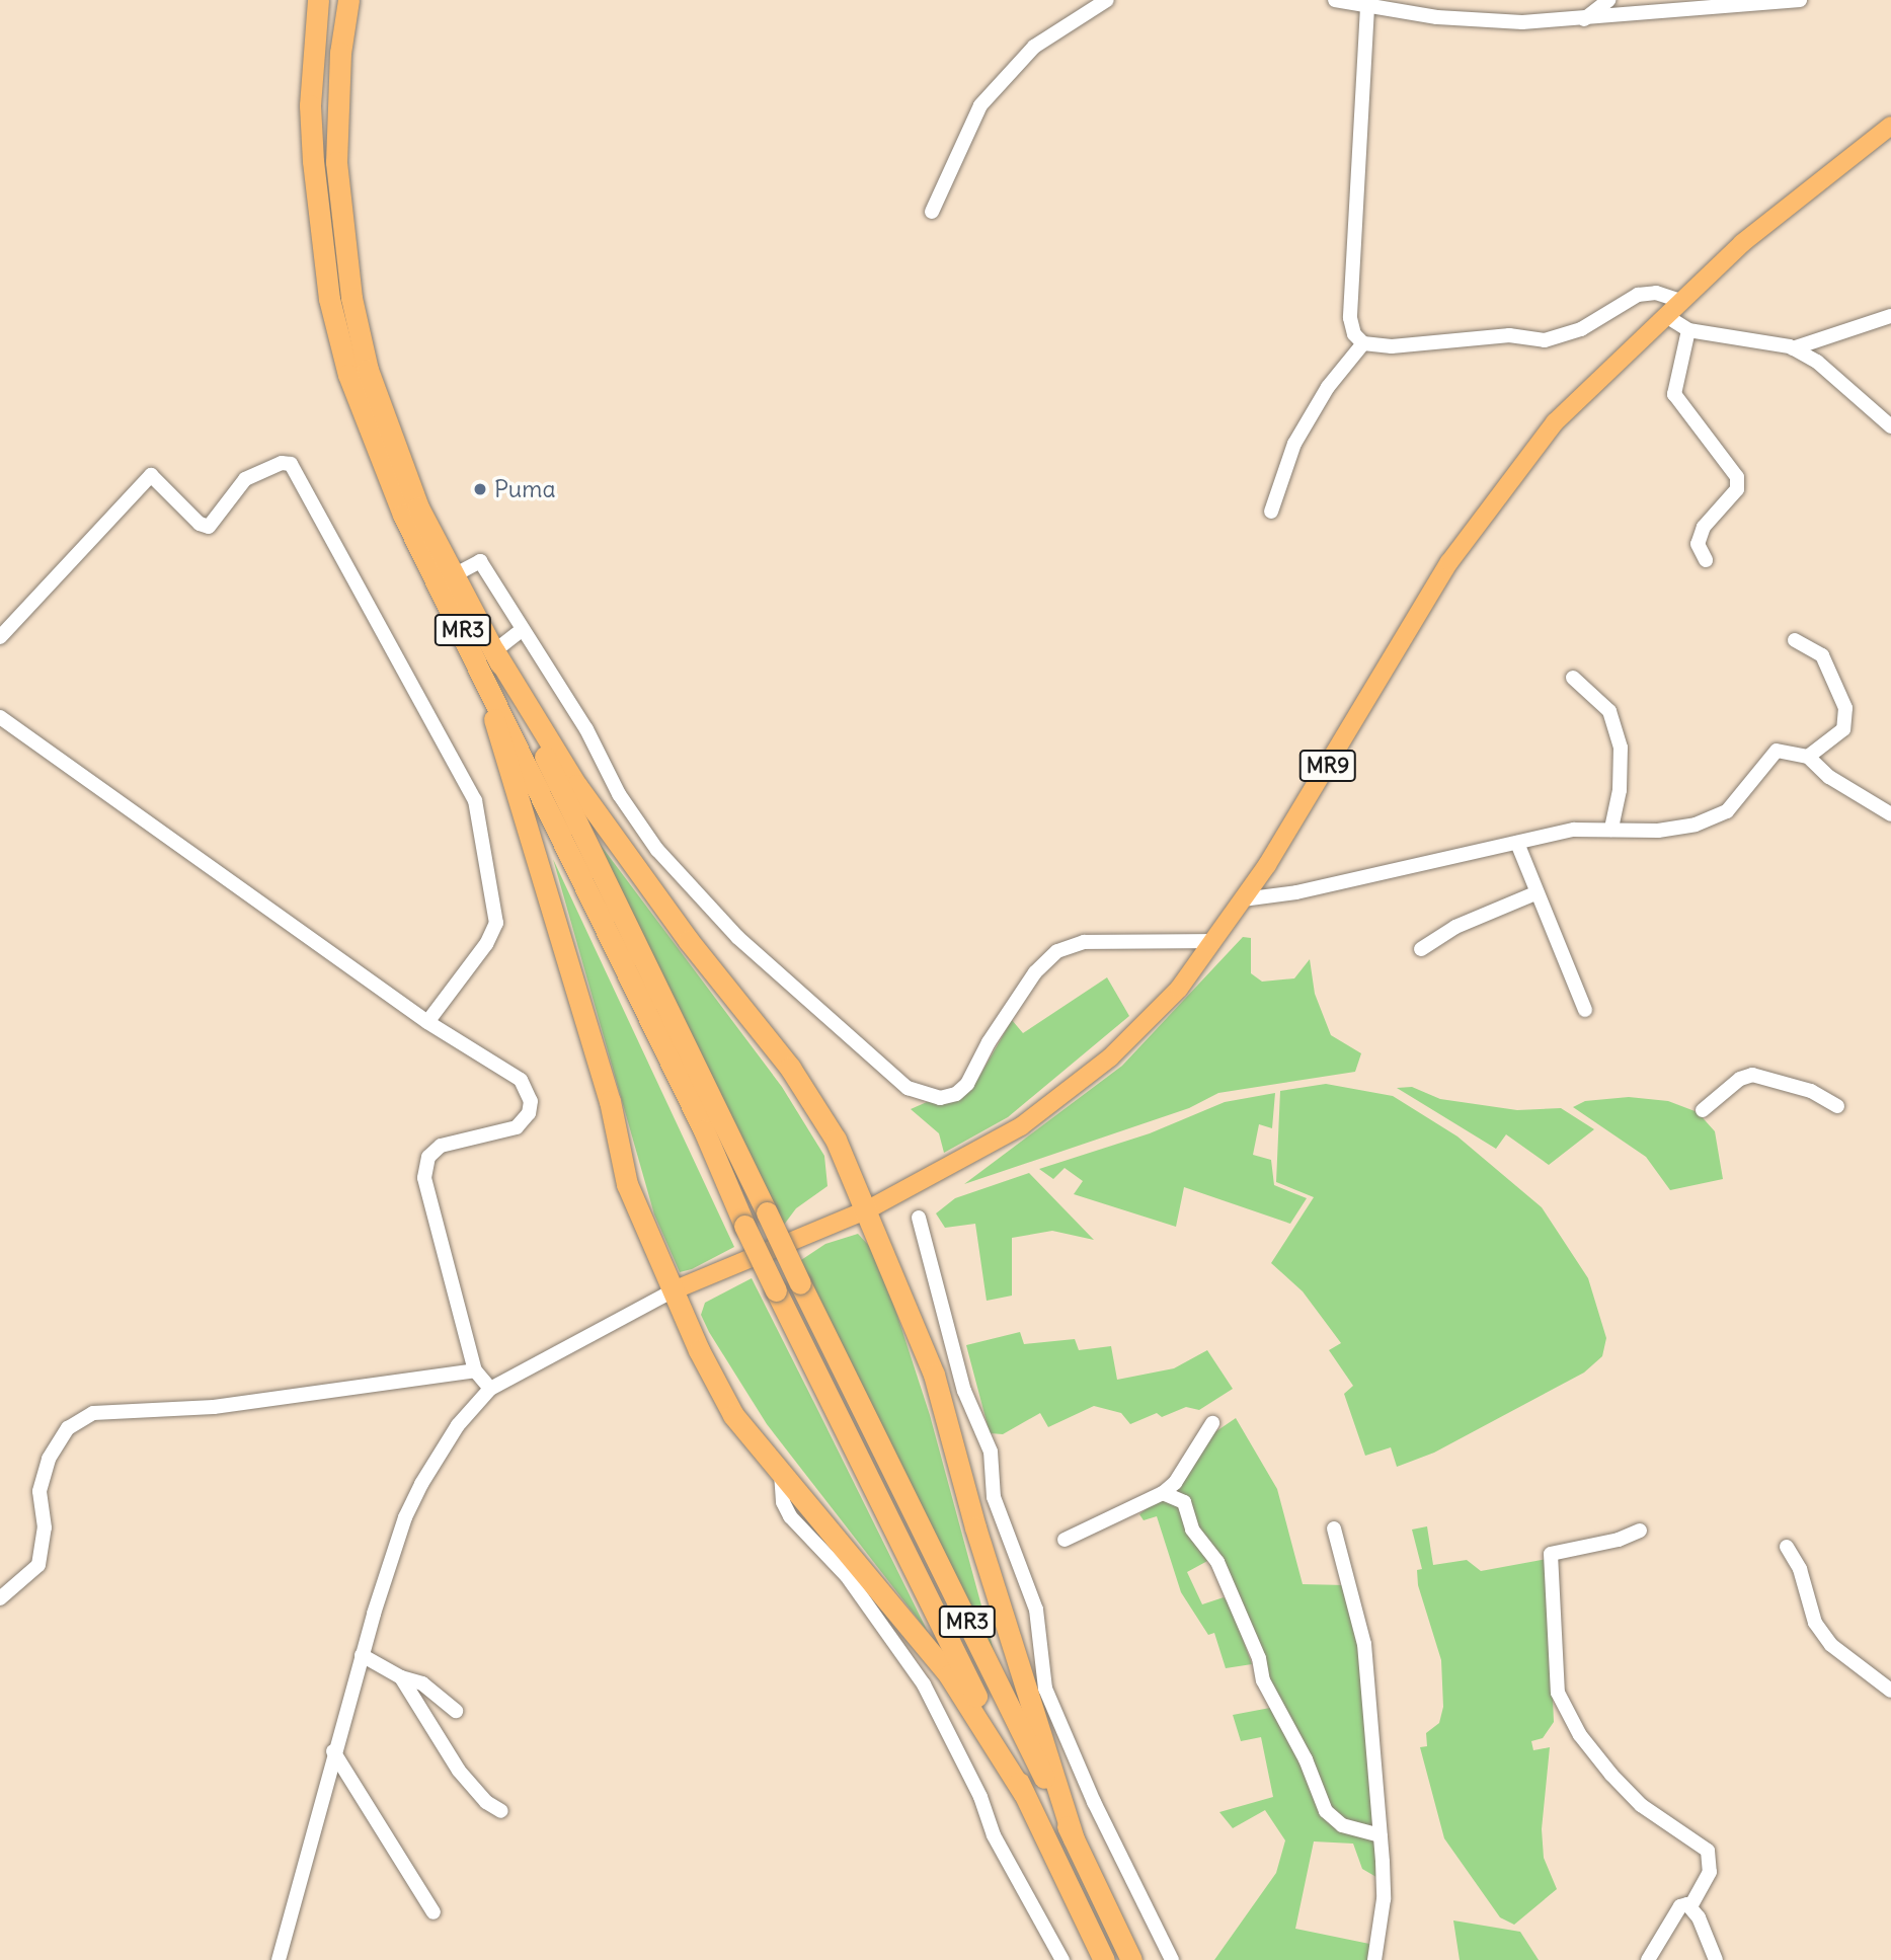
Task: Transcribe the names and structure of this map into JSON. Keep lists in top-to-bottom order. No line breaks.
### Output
{"streets":{"highway":["MR3"],"main road":["MR9"]},"places":["Puma"]}
